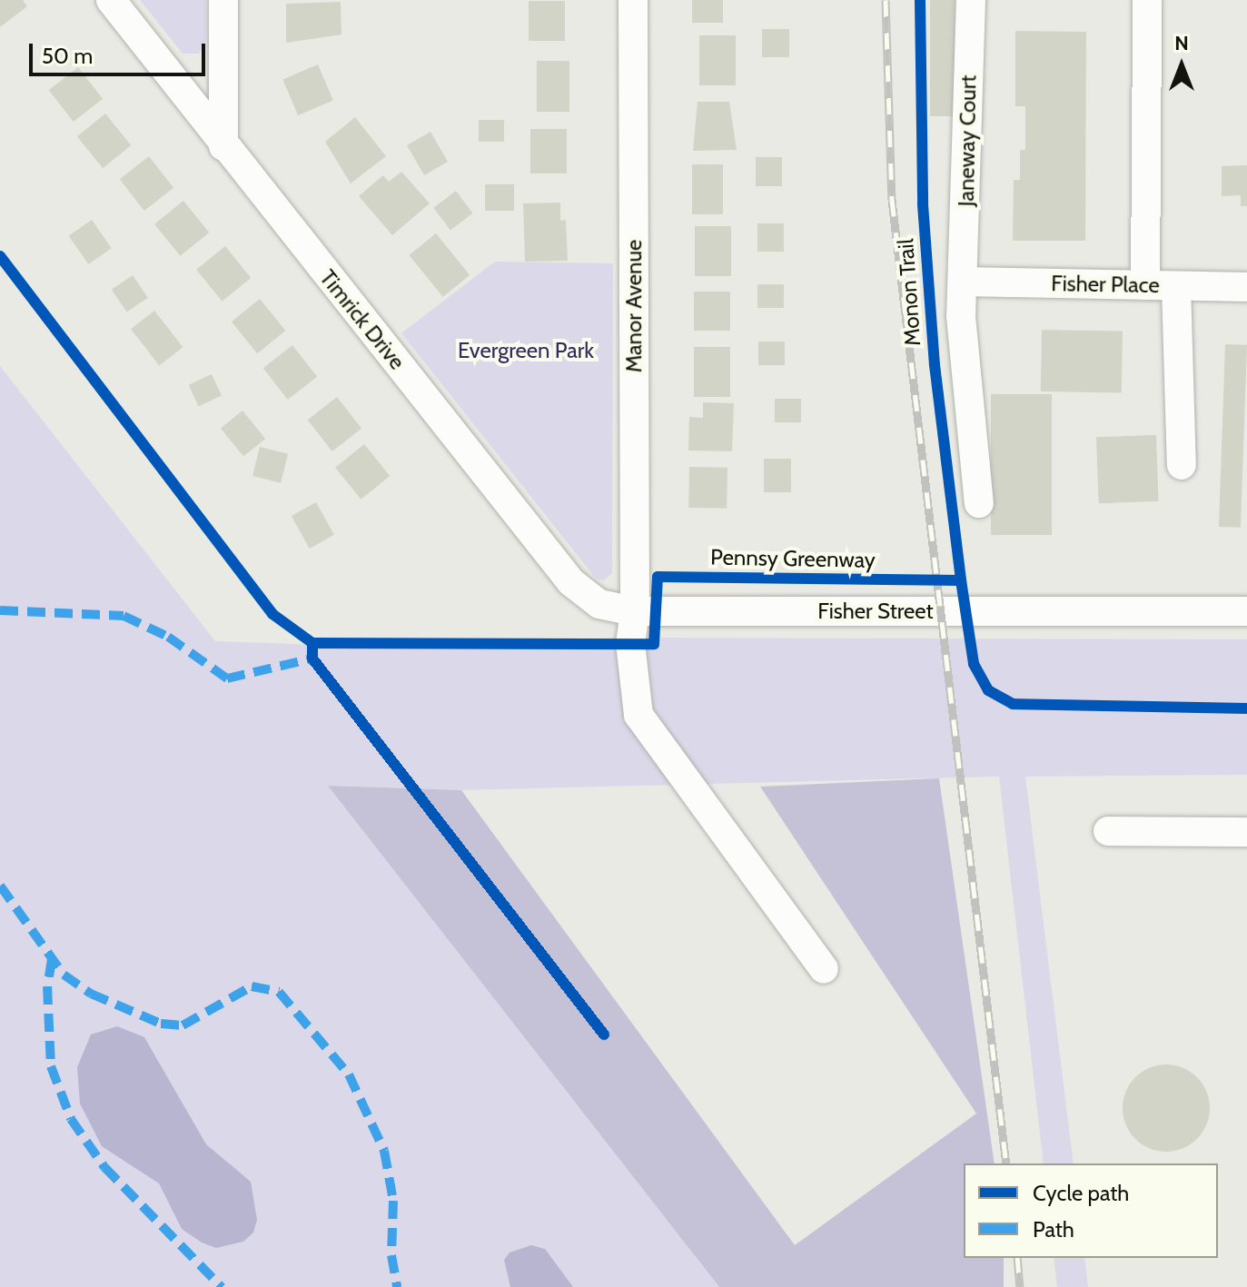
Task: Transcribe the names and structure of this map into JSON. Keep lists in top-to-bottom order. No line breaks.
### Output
{"streets":{"street":["Janeway Court","Fisher Place","Manor Avenue","Timrick Drive","Fisher Street"],"cycle path":["Monon Trail","Pennsy Greenway"]},"crossings":[["Janeway Court","Fisher Place"],["Manor Avenue","Timrick Drive"],["Manor Avenue","Fisher Street"],["Timrick Drive","Fisher Street"]],"parks":["Evergreen Park"],"legend":["Cycle path","Path"],"scale_bar":"50 m","north":"top"}
